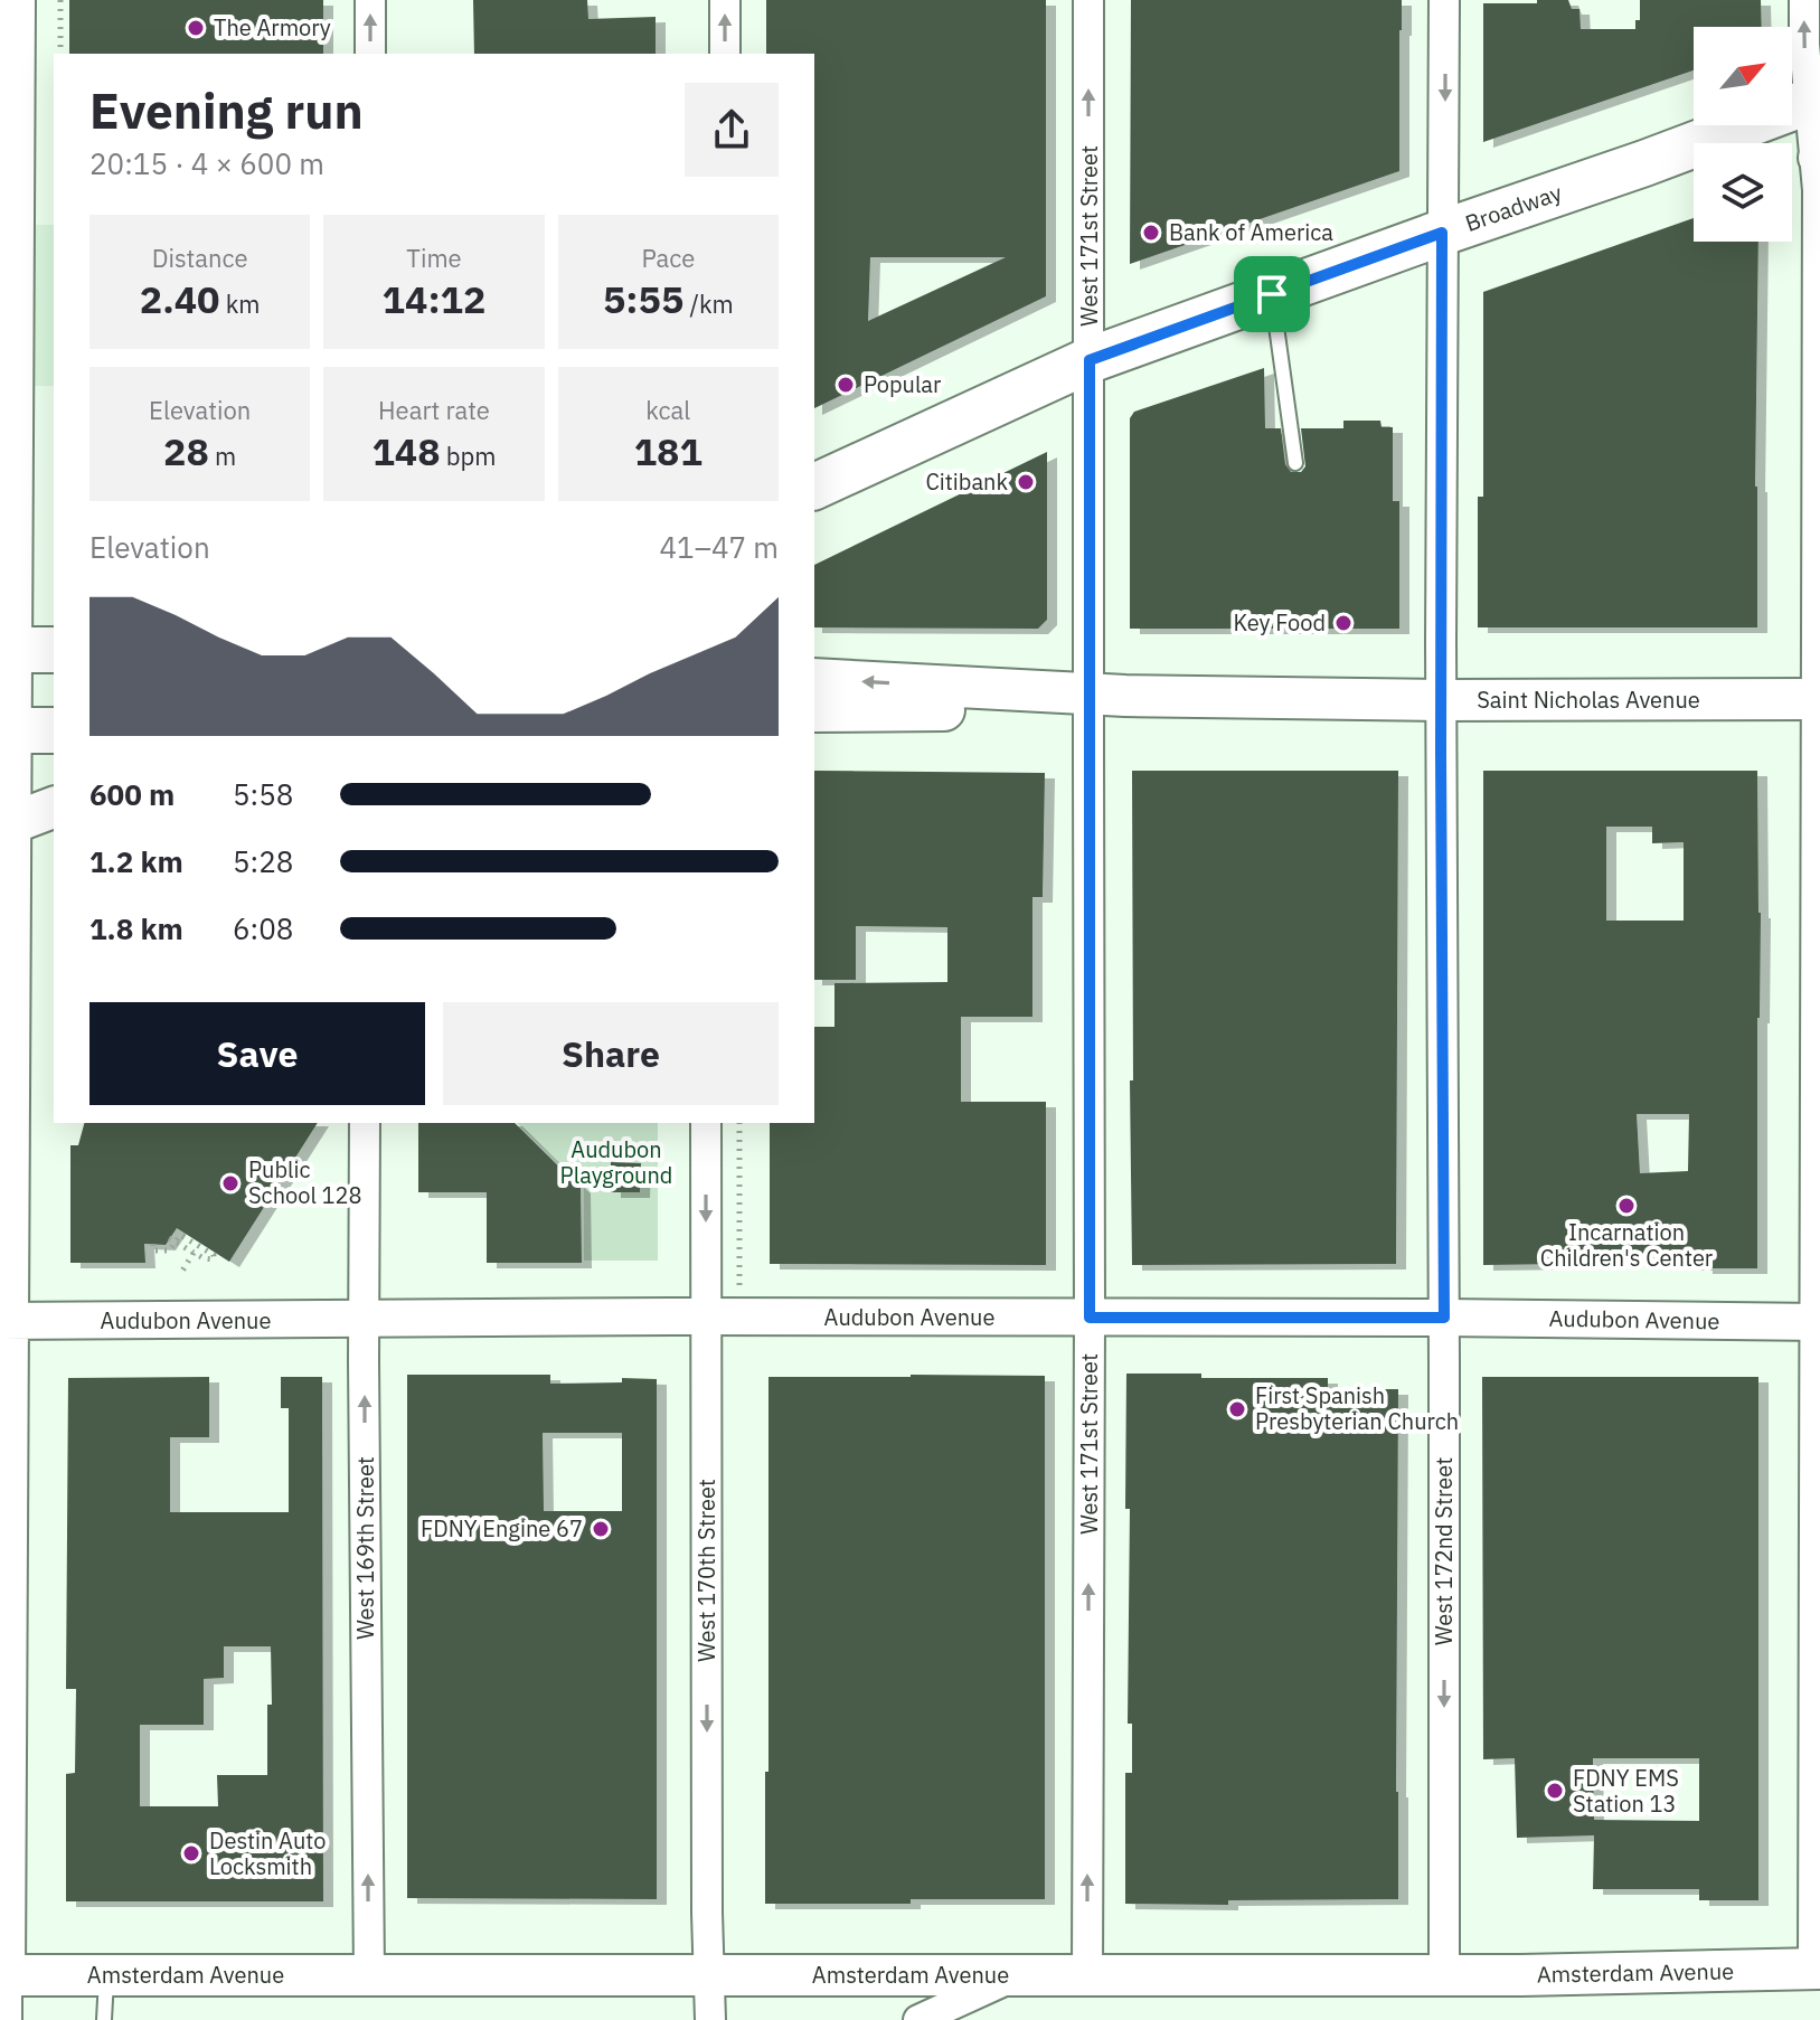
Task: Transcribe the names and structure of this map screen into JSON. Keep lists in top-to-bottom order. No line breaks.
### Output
{"streets":{"main road":["Broadway","Saint Nicholas Avenue","Amsterdam Avenue"],"street":["West 171st Street","Audubon Avenue","West 169th Street","West 172nd Street","West 170th Street"]},"crossings":[["Broadway","West 171st Street"],["Broadway","West 172nd Street"],["West 171st Street","Saint Nicholas Avenue"],["West 171st Street","Audubon Avenue"],["West 171st Street","Amsterdam Avenue"],["Saint Nicholas Avenue","West 172nd Street"],["Audubon Avenue","West 169th Street"],["Audubon Avenue","West 172nd Street"],["Audubon Avenue","West 170th Street"],["West 169th Street","Amsterdam Avenue"],["West 172nd Street","Amsterdam Avenue"],["West 170th Street","Amsterdam Avenue"]],"one_way":["West 171st Street","West 169th Street","West 172nd Street","West 170th Street"],"parks":["Audubon Playground"],"places":["The Armory","Bank of America","Popular","Citibank","Key Food","Public School 128","Incarnation Children's Center","First Spanish Presbyterian Church","FDNY Engine 67","FDNY EMS Station 13","Destin Auto Locksmith"],"north":"top right","page":{"heading":["Evening run","20:15 · 4 × 600 m"],"stats":[["Distance","2.40 km"],["Time","14:12"],["Pace","5:55 /km"],["Elevation","28 m"],["Heart rate","148 bpm"],["kcal","181"]],"chart":["Elevation","41–47 m"],"list":[{"name":"600 m","note":"5:58"},{"name":"1.2 km","note":"5:28"},{"name":"1.8 km","note":"6:08"}],"buttons":["Save","Share"]}}
